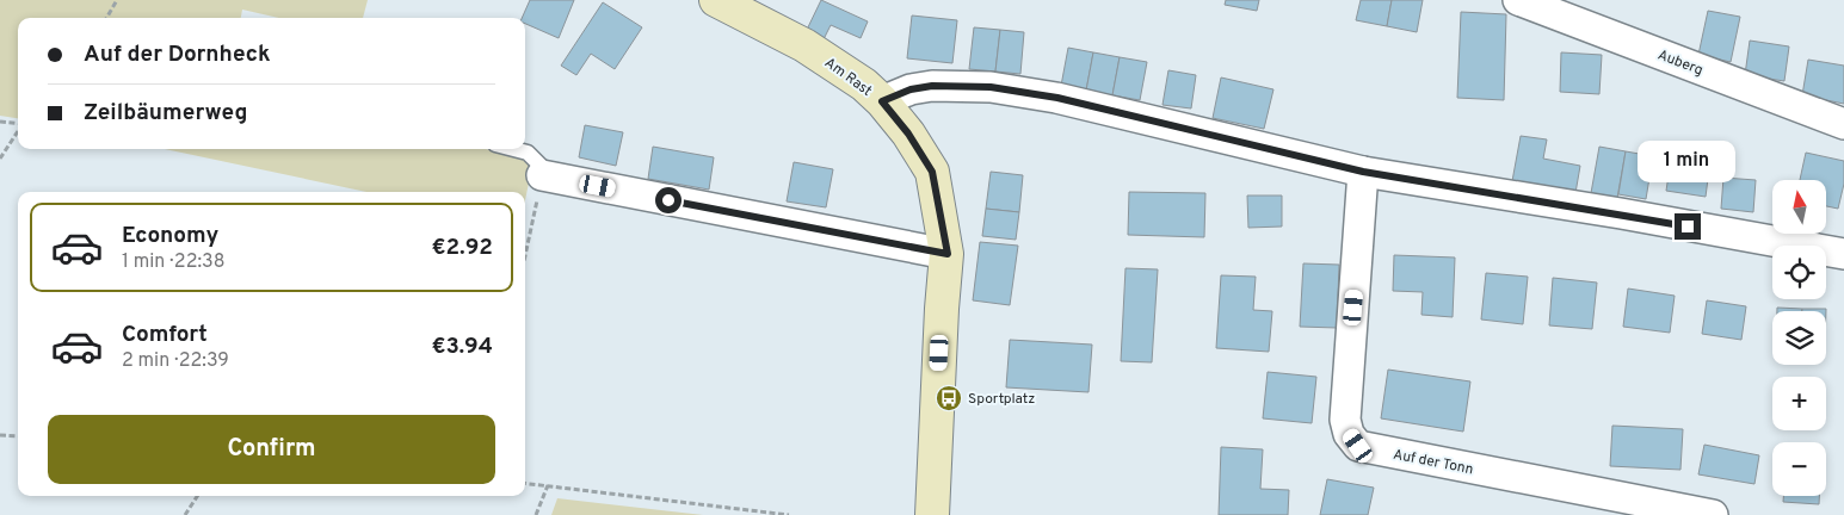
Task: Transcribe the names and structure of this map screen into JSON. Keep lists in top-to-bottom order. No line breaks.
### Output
{"streets":{"street":["Auberg","Am Rast","Auf der Tonn"]},"places":{"bus stop":["Sportplatz"]},"north":"top","page":{"banner":["Auf der Dornheck","Zeilbäumerweg"],"bubble":"1 min","map_buttons":["+","−"],"list":[{"name":"Economy","note":"1 min · 22:38","value":"€2.92"},{"name":"Comfort","note":"2 min · 22:39","value":"€3.94"}],"buttons":"Confirm"}}
